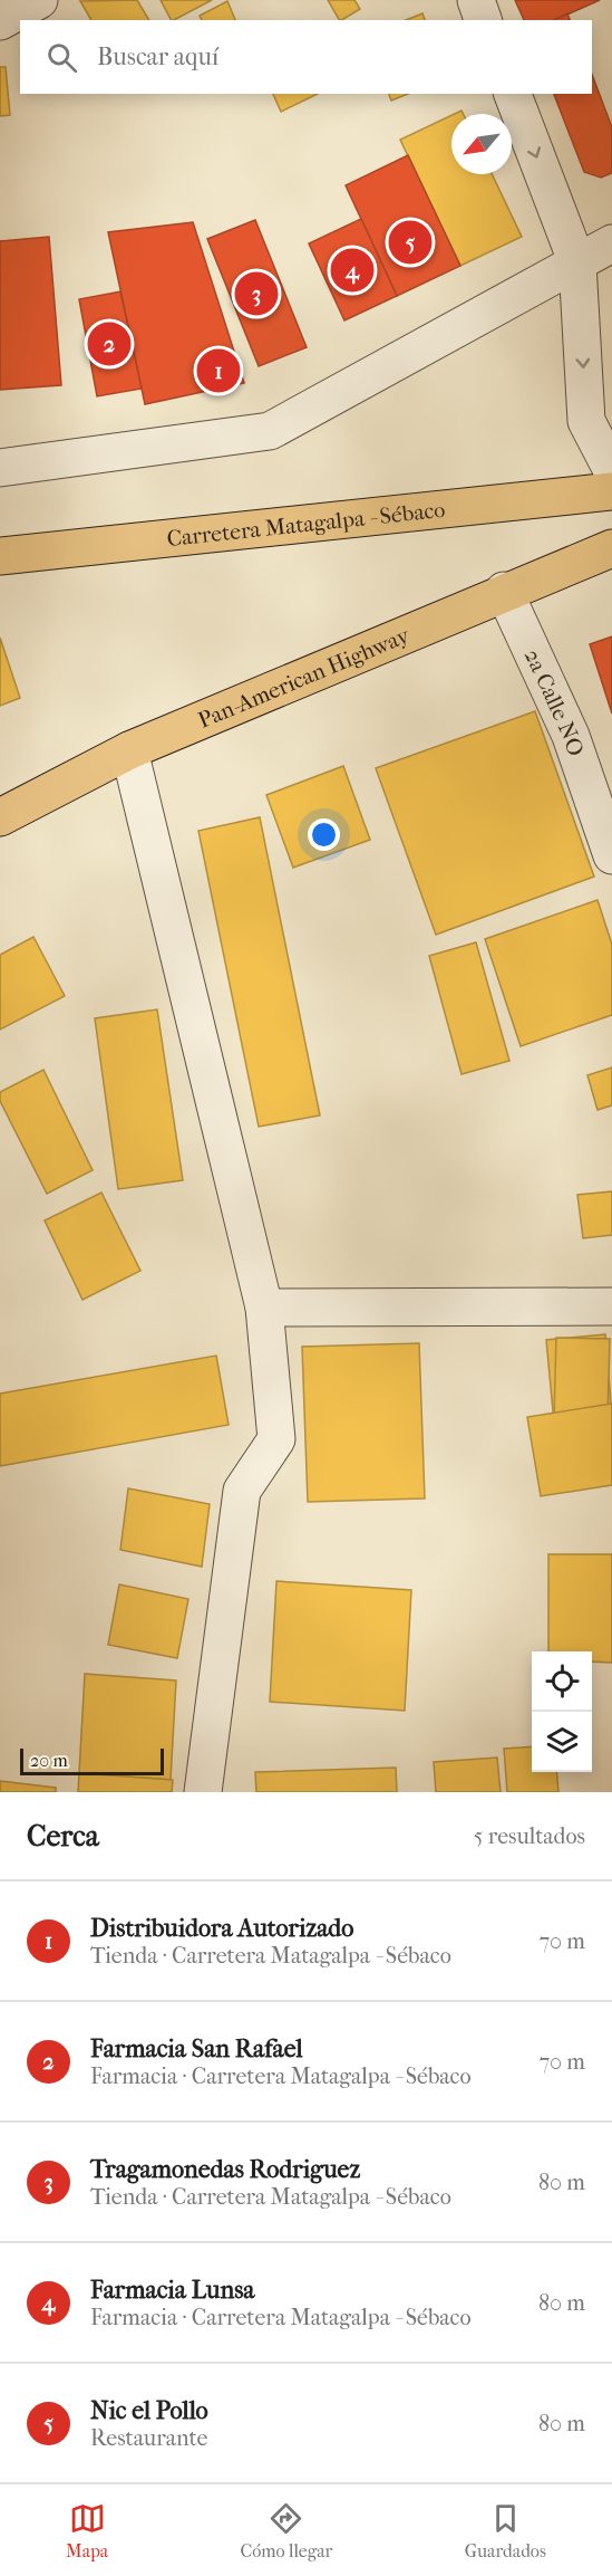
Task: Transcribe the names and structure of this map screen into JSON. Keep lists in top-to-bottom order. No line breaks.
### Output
{"streets":{"main road":["Carretera Matagalpa - Sébaco","Pan-American Highway"],"street":["2a Calle NO"]},"crossings":[["Pan-American Highway","2a Calle NO"]],"scale_bar":"20 m","north":"bottom left","page":{"search":"Buscar aquí","pins":["5","4","3","2","1"],"scale":"20 m","heading":["Cerca","5 resultados"],"list":[{"mark":"1","name":"Distribuidora Autorizado","note":"Tienda · Carretera Matagalpa - Sébaco","value":"70 m"},{"mark":"2","name":"Farmacia San Rafael","note":"Farmacia · Carretera Matagalpa - Sébaco","value":"70 m"},{"mark":"3","name":"Tragamonedas Rodriguez","note":"Tienda · Carretera Matagalpa - Sébaco","value":"80 m"},{"mark":"4","name":"Farmacia Lunsa","note":"Farmacia · Carretera Matagalpa - Sébaco","value":"80 m"},{"mark":"5","name":"Nic el Pollo","note":"Restaurante","value":"80 m"}],"nav":["Mapa","Cómo llegar","Guardados"]}}
